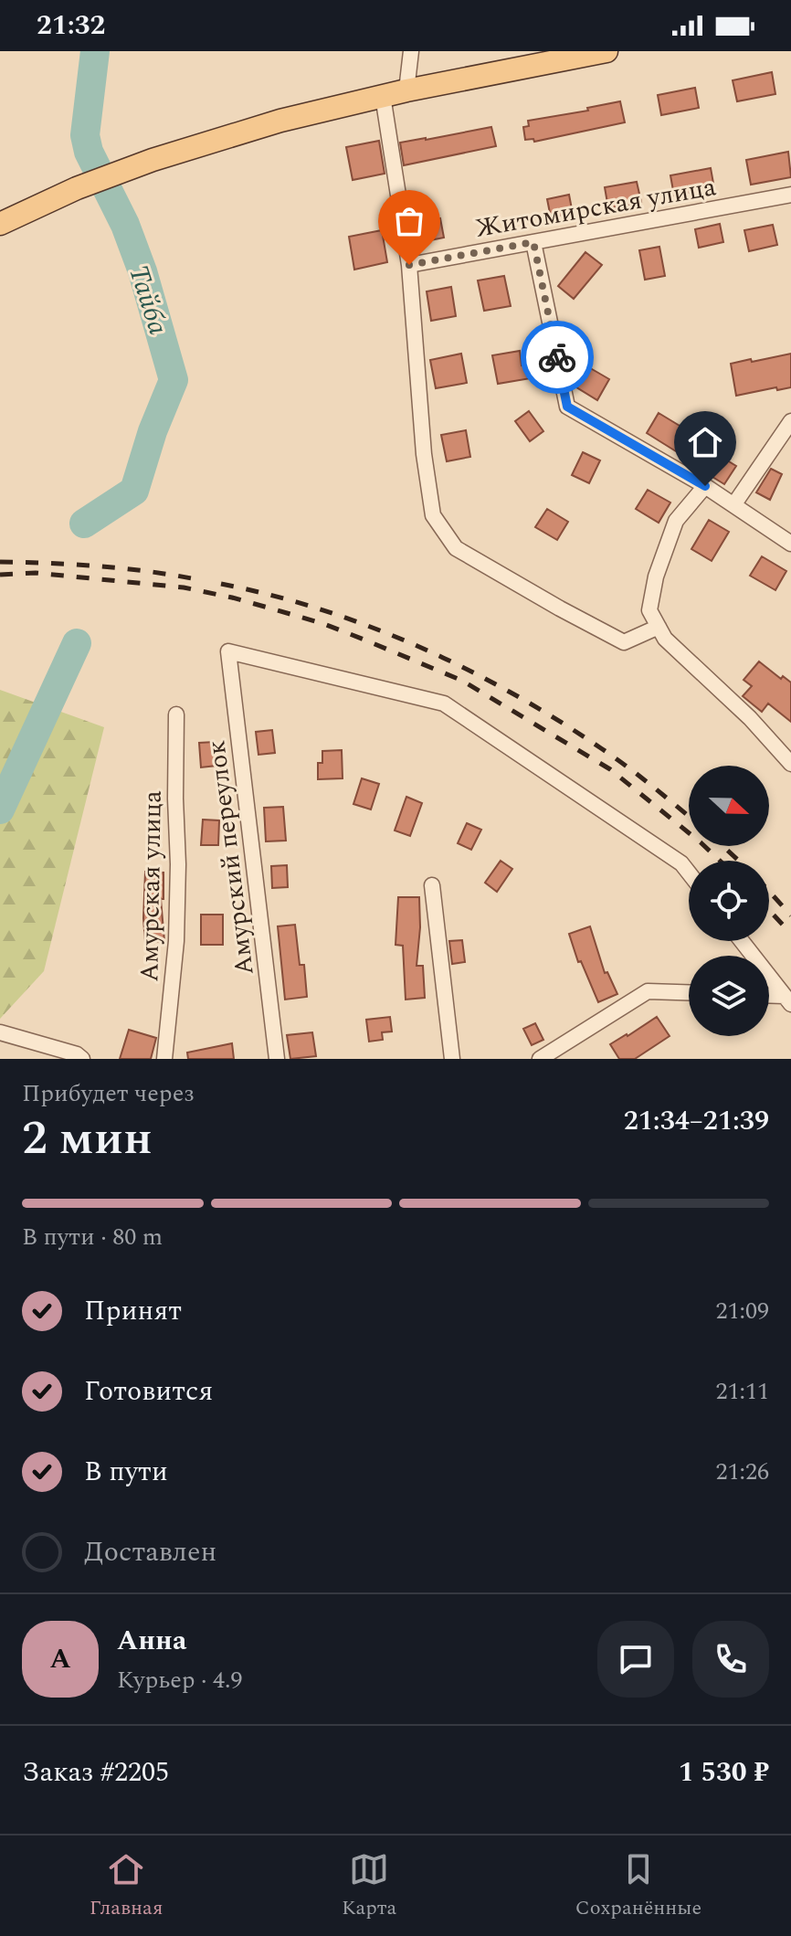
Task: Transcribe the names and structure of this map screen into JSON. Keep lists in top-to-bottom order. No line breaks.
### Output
{"streets":{"street":["Житомирская улица","Амурский переулок","Амурская улица"]},"water":["Тайба"],"north":"right","page":{"status":"21:32","heading":["2 мин","Прибудет через","21:34–21:39"],"panel":["Анна","Курьер · 4.9","Заказ #2205","1 530 ₽"],"bar":"В пути · 80 m","list":[["Принят","21:09"],["Готовится","21:11"],["В пути","21:26"],"Доставлен"],"round":"А","tabs":["Главная","Карта","Сохранённые"]}}
